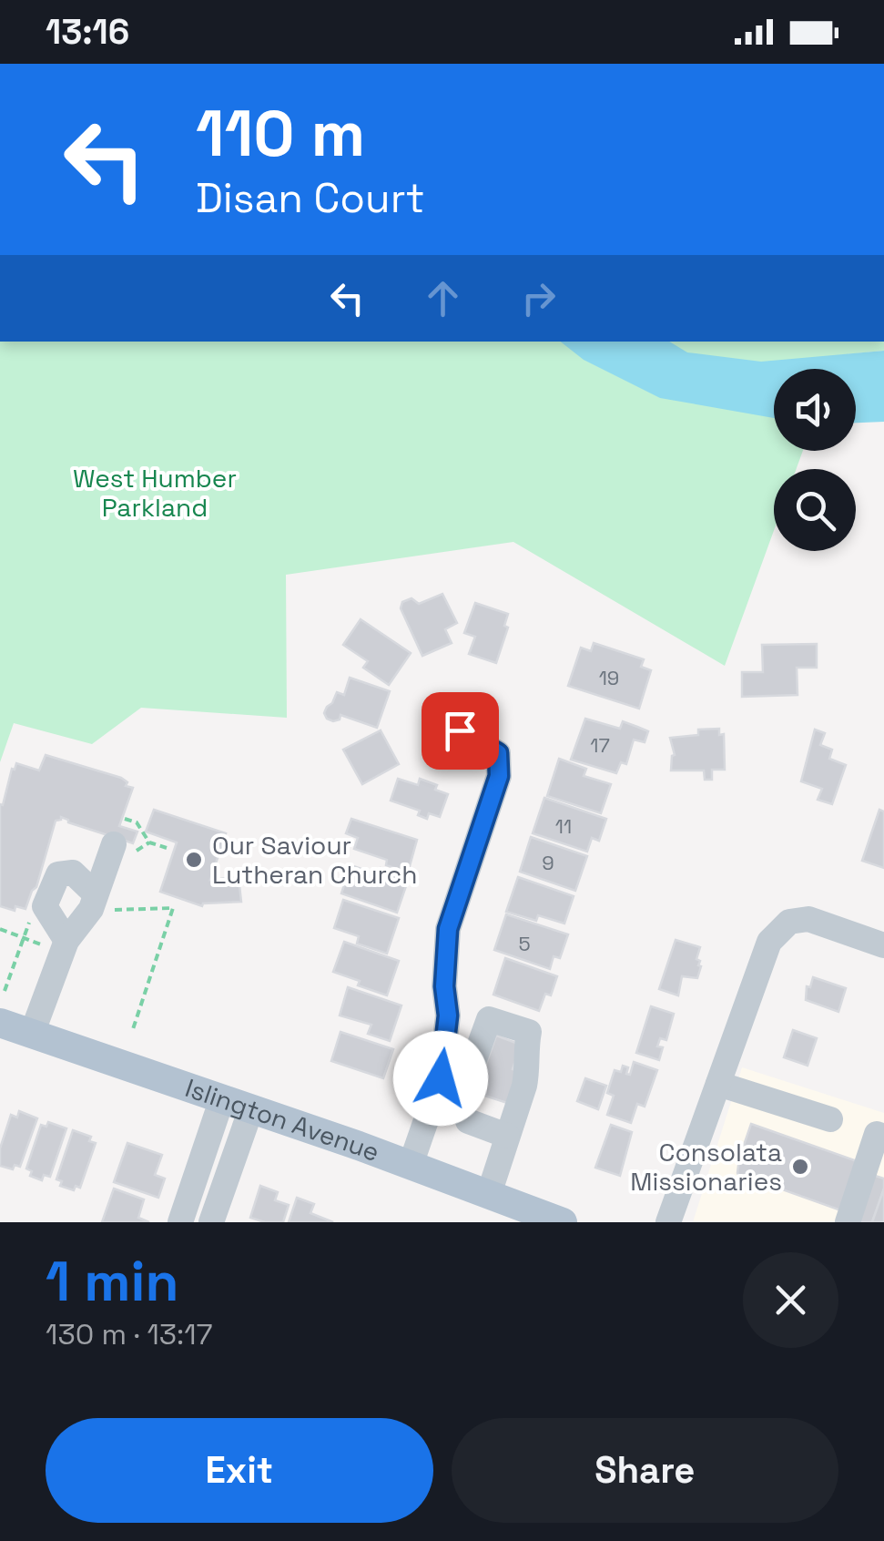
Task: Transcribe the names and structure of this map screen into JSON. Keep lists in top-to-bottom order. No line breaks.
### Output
{"streets":{"main road":["Islington Avenue"]},"parks":["West Humber Parkland"],"places":["Our Saviour Lutheran Church","Consolata Missionaries"],"house_numbers":["19","17","11","9","5"],"page":{"status":"13:16","turn":["110 m","Disan Court"],"heading":["1 min","130 m · 13:17"],"buttons":["Exit","Share"]}}
